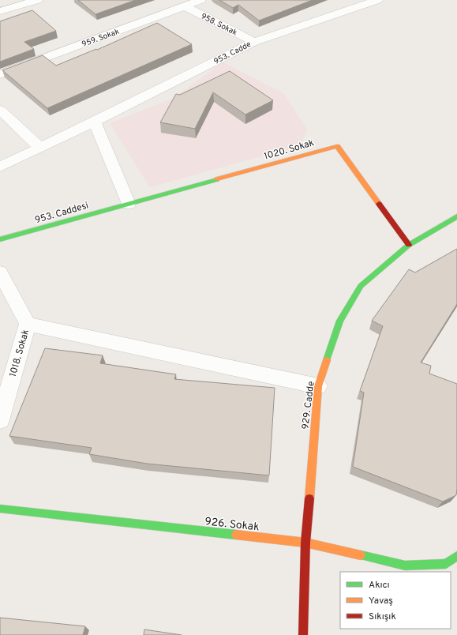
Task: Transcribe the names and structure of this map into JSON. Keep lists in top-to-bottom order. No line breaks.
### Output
{"streets":{"street":["958. Sokak","959. Sokak","953. Cadde","1020. Sokak","953. Caddesi","1018. Sokak","929. Cadde","926. Sokak"]},"crossings":[["958. Sokak","959. Sokak"],["958. Sokak","953. Cadde"],["1020. Sokak","953. Caddesi"],["1020. Sokak","929. Cadde"],["929. Cadde","926. Sokak"]],"legend":["Akıcı","Yavaş","Sıkışık"]}
